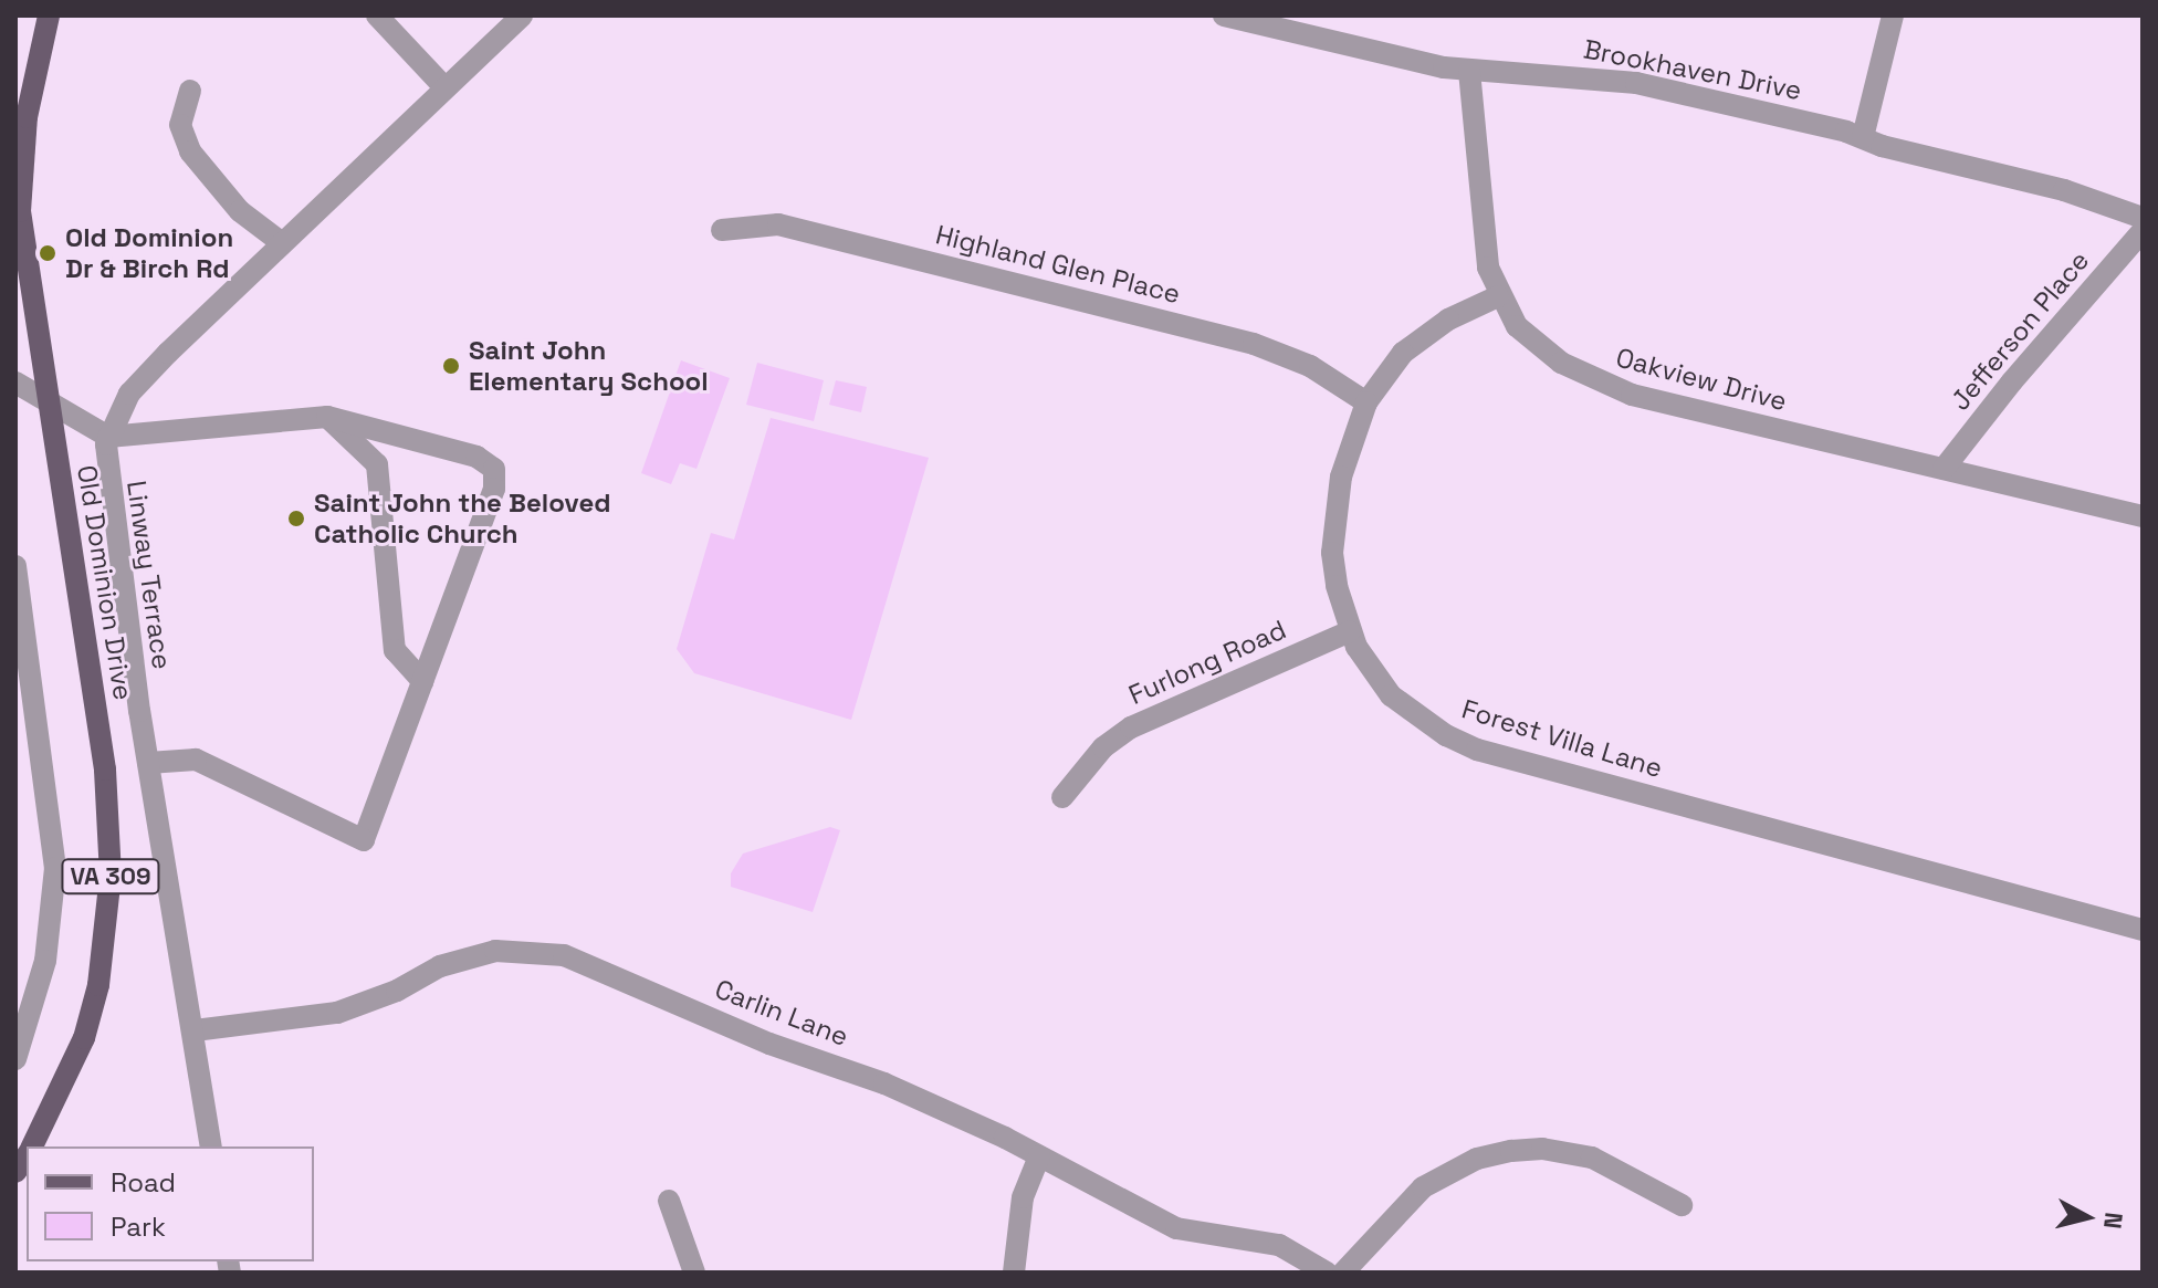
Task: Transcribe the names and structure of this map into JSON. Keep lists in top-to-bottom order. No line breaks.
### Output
{"streets":{"main road":["Old Dominion Drive","VA 309"],"street":["Brookhaven Drive","Highland Glen Place","Jefferson Place","Oakview Drive","Linway Terrace","Furlong Road","Forest Villa Lane","Carlin Lane"]},"crossings":[["Brookhaven Drive","Oakview Drive"],["Highland Glen Place","Forest Villa Lane"],["Jefferson Place","Oakview Drive"],["Oakview Drive","Forest Villa Lane"],["Linway Terrace","Carlin Lane"],["Furlong Road","Forest Villa Lane"]],"places":["Old Dominion Dr & Birch Rd","Saint John Elementary School","Saint John the Beloved Catholic Church"],"legend":["Road","Park"],"north":"right"}
